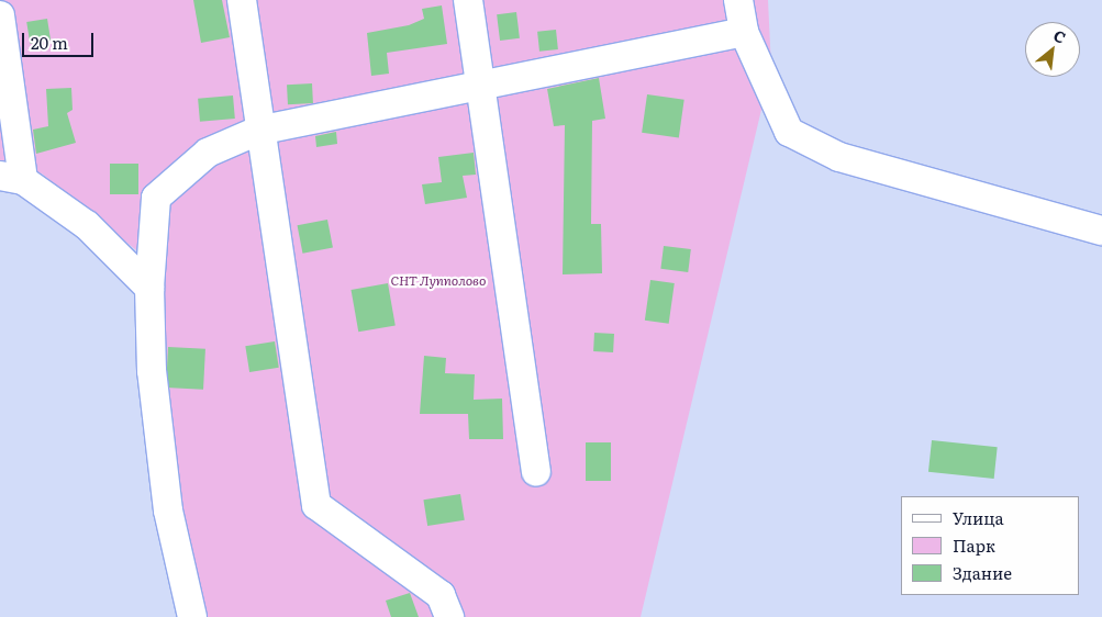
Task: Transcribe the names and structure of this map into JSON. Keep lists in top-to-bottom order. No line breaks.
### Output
{"parks":["СНТ Лупполово"],"legend":["Улица","Парк","Здание"],"scale_bar":"20 m","north":"top right"}
